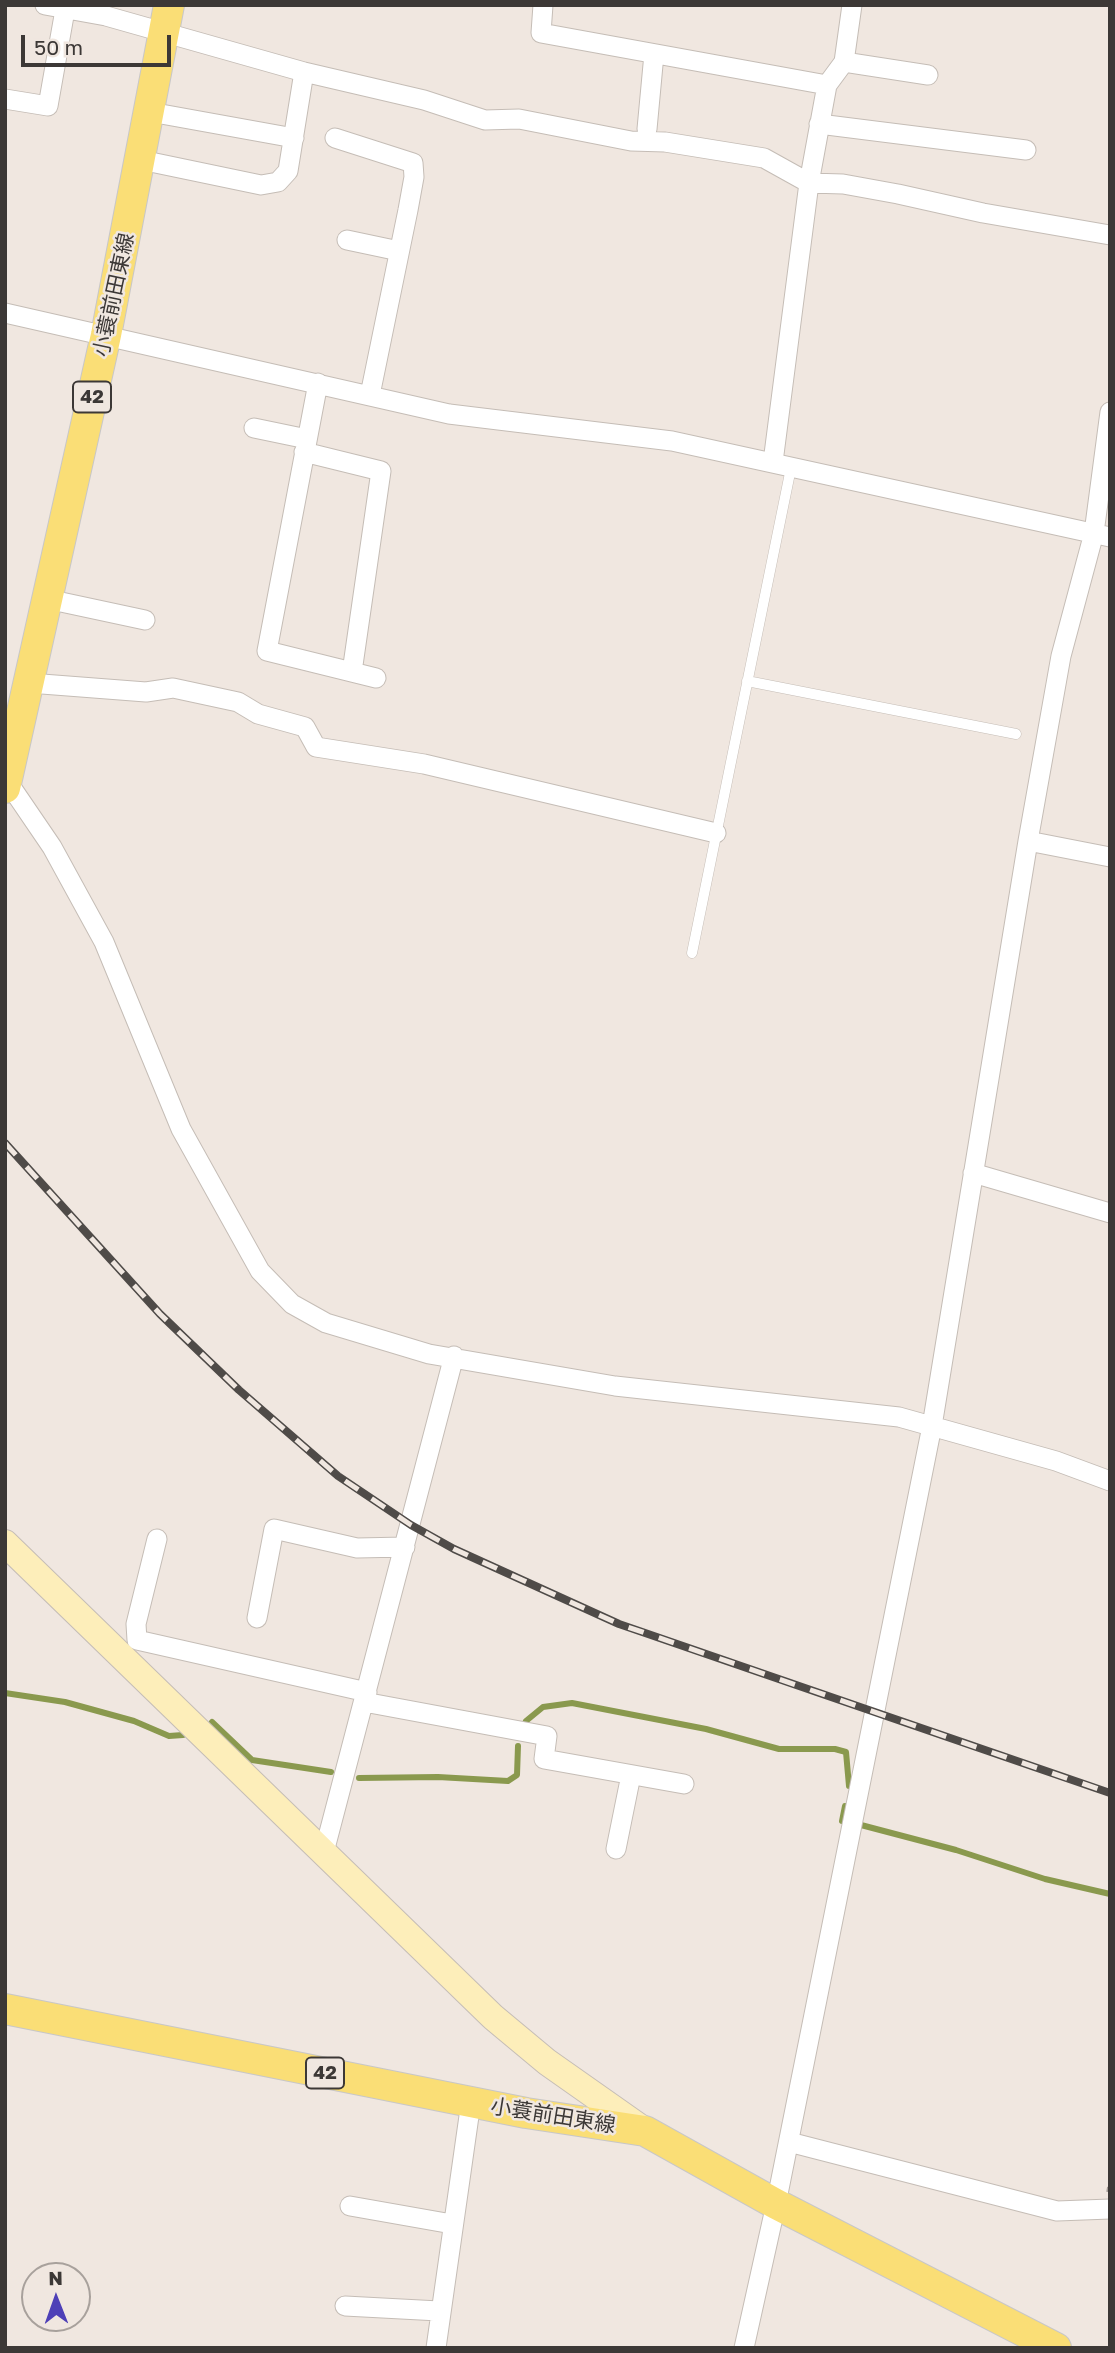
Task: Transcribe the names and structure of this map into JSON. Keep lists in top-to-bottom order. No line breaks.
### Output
{"streets":{"main road":["小蓑前田東線","42"]},"scale_bar":"50 m","north":"top"}
